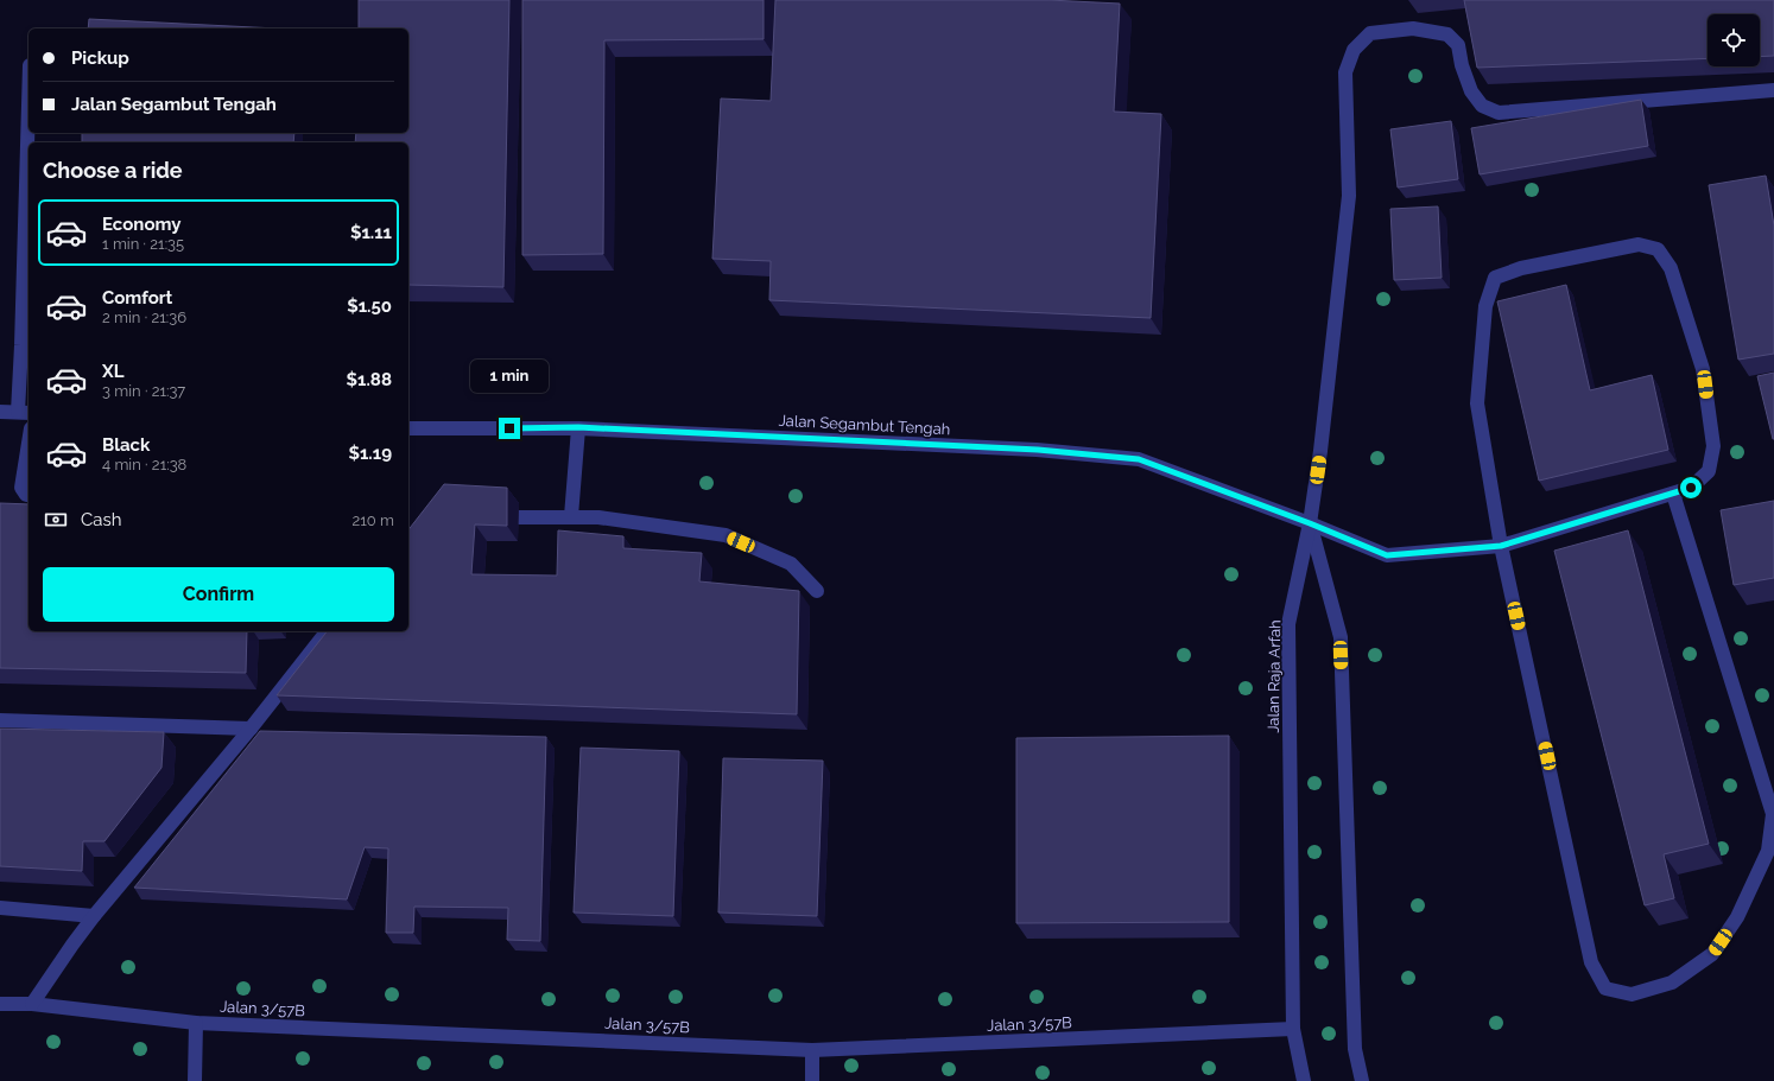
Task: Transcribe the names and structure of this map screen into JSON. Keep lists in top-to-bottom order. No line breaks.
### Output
{"streets":{"street":["Jalan Segambut Tengah","Jalan Raja Arfah","Jalan 3/57B"]},"crossings":[["Jalan Segambut Tengah","Jalan Raja Arfah"],["Jalan Raja Arfah","Jalan 3/57B"]],"page":{"banner":["Pickup","Jalan Segambut Tengah"],"heading":"Choose a ride","list":[{"name":"Economy","note":"1 min · 21:35","value":"$1.11"},{"name":"Comfort","note":"2 min · 21:36","value":"$1.50"},{"name":"XL","note":"3 min · 21:37","value":"$1.88"},{"name":"Black","note":"4 min · 21:38","value":"$1.19"}],"bubble":"1 min","pay":["Cash","210 m"],"buttons":"Confirm"}}
